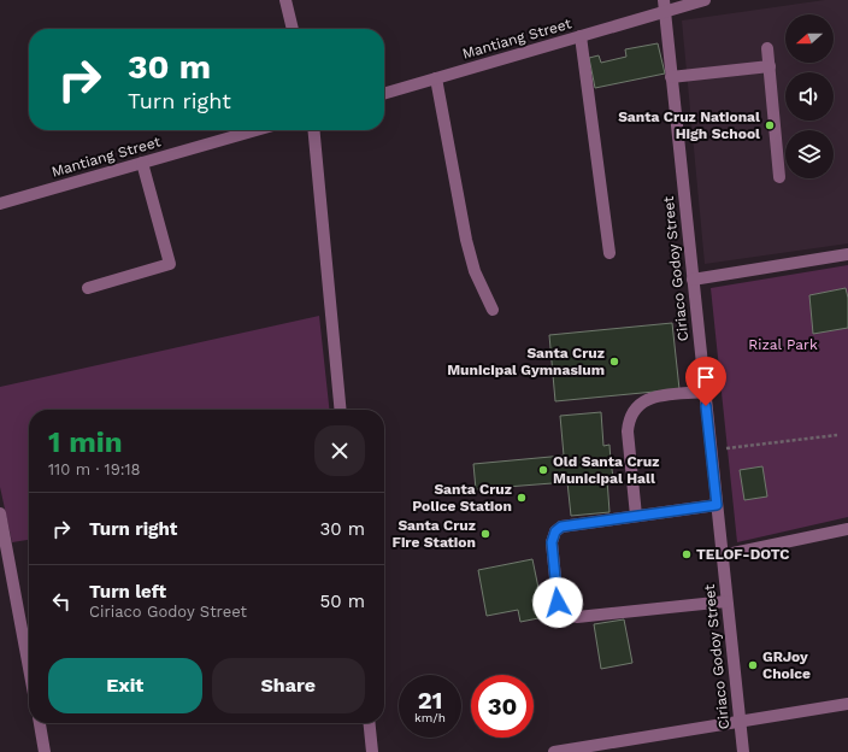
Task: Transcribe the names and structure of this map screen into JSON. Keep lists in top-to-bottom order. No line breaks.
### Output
{"streets":{"street":["Mantiang Street","Ciriaco Godoy Street"]},"crossings":[["Mantiang Street","Ciriaco Godoy Street"]],"parks":["Rizal Park"],"places":["Santa Cruz National High School","Santa Cruz Municipal Gymnasium","Old Santa Cruz Municipal Hall","Santa Cruz Police Station","Santa Cruz Fire Station","TELOF-DOTC","GRJoy Choice"],"north":"left","page":{"turn":["30 m","Turn right"],"heading":["1 min","110 m · 19:18"],"list":[{"name":"Turn right","value":"30 m"},{"name":"Turn left","note":"Ciriaco Godoy Street","value":"50 m"}],"buttons":["Exit","Share"],"speed":"21 km/h","limit":"30"}}
